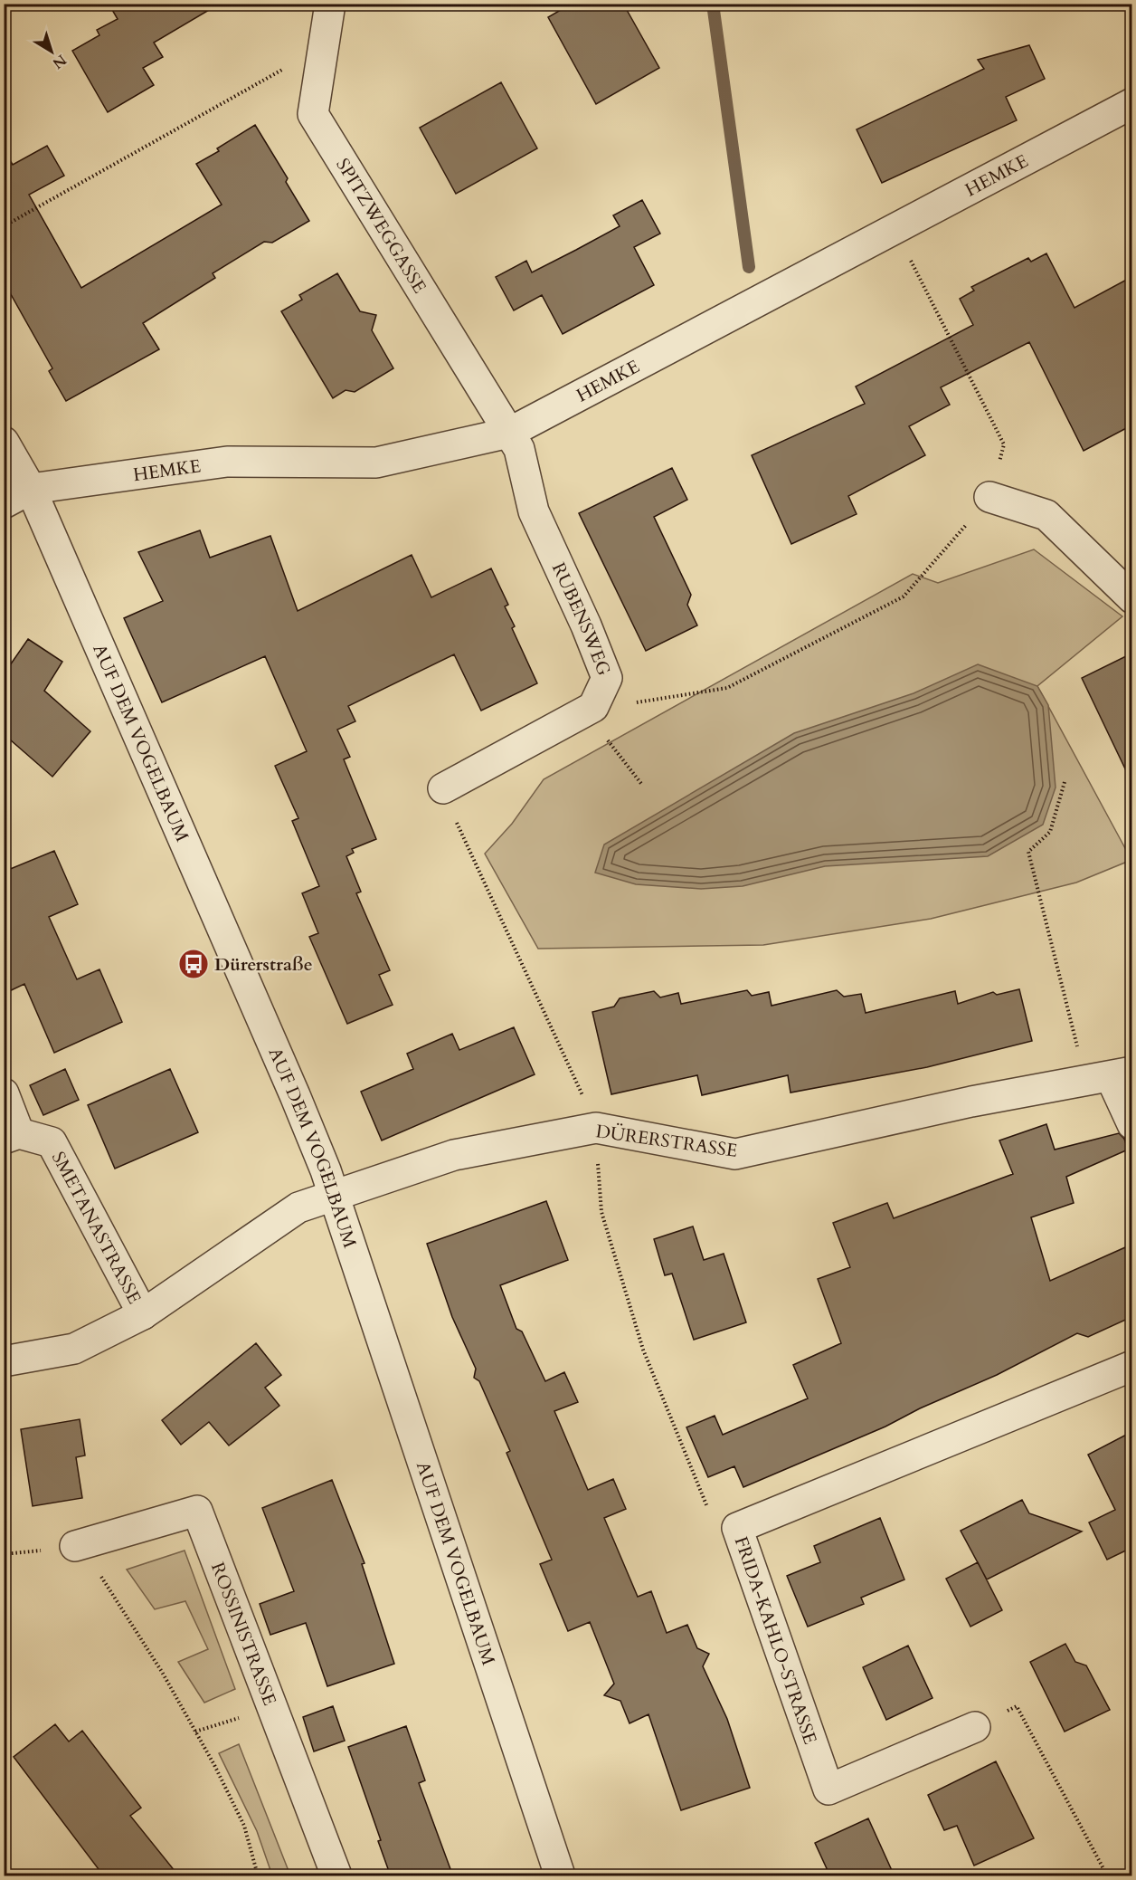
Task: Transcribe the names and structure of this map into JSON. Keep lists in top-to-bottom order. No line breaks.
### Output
{"streets":{"street":["HEMKE","SPITZWEGGASSE","RUBENSWEG","AUF DEM VOGELBAUM","DÜRERSTRASSE","SMETANASTRASSE","ROSSINISTRASSE","FRIDA-KAHLO-STRASSE"]},"crossings":[["HEMKE","SPITZWEGGASSE"],["HEMKE","RUBENSWEG"],["HEMKE","AUF DEM VOGELBAUM"],["SPITZWEGGASSE","RUBENSWEG"],["AUF DEM VOGELBAUM","DÜRERSTRASSE"],["AUF DEM VOGELBAUM","SMETANASTRASSE"],["DÜRERSTRASSE","SMETANASTRASSE"]],"places":{"bus stop":["Dürerstraße"]},"north":"bottom right"}
